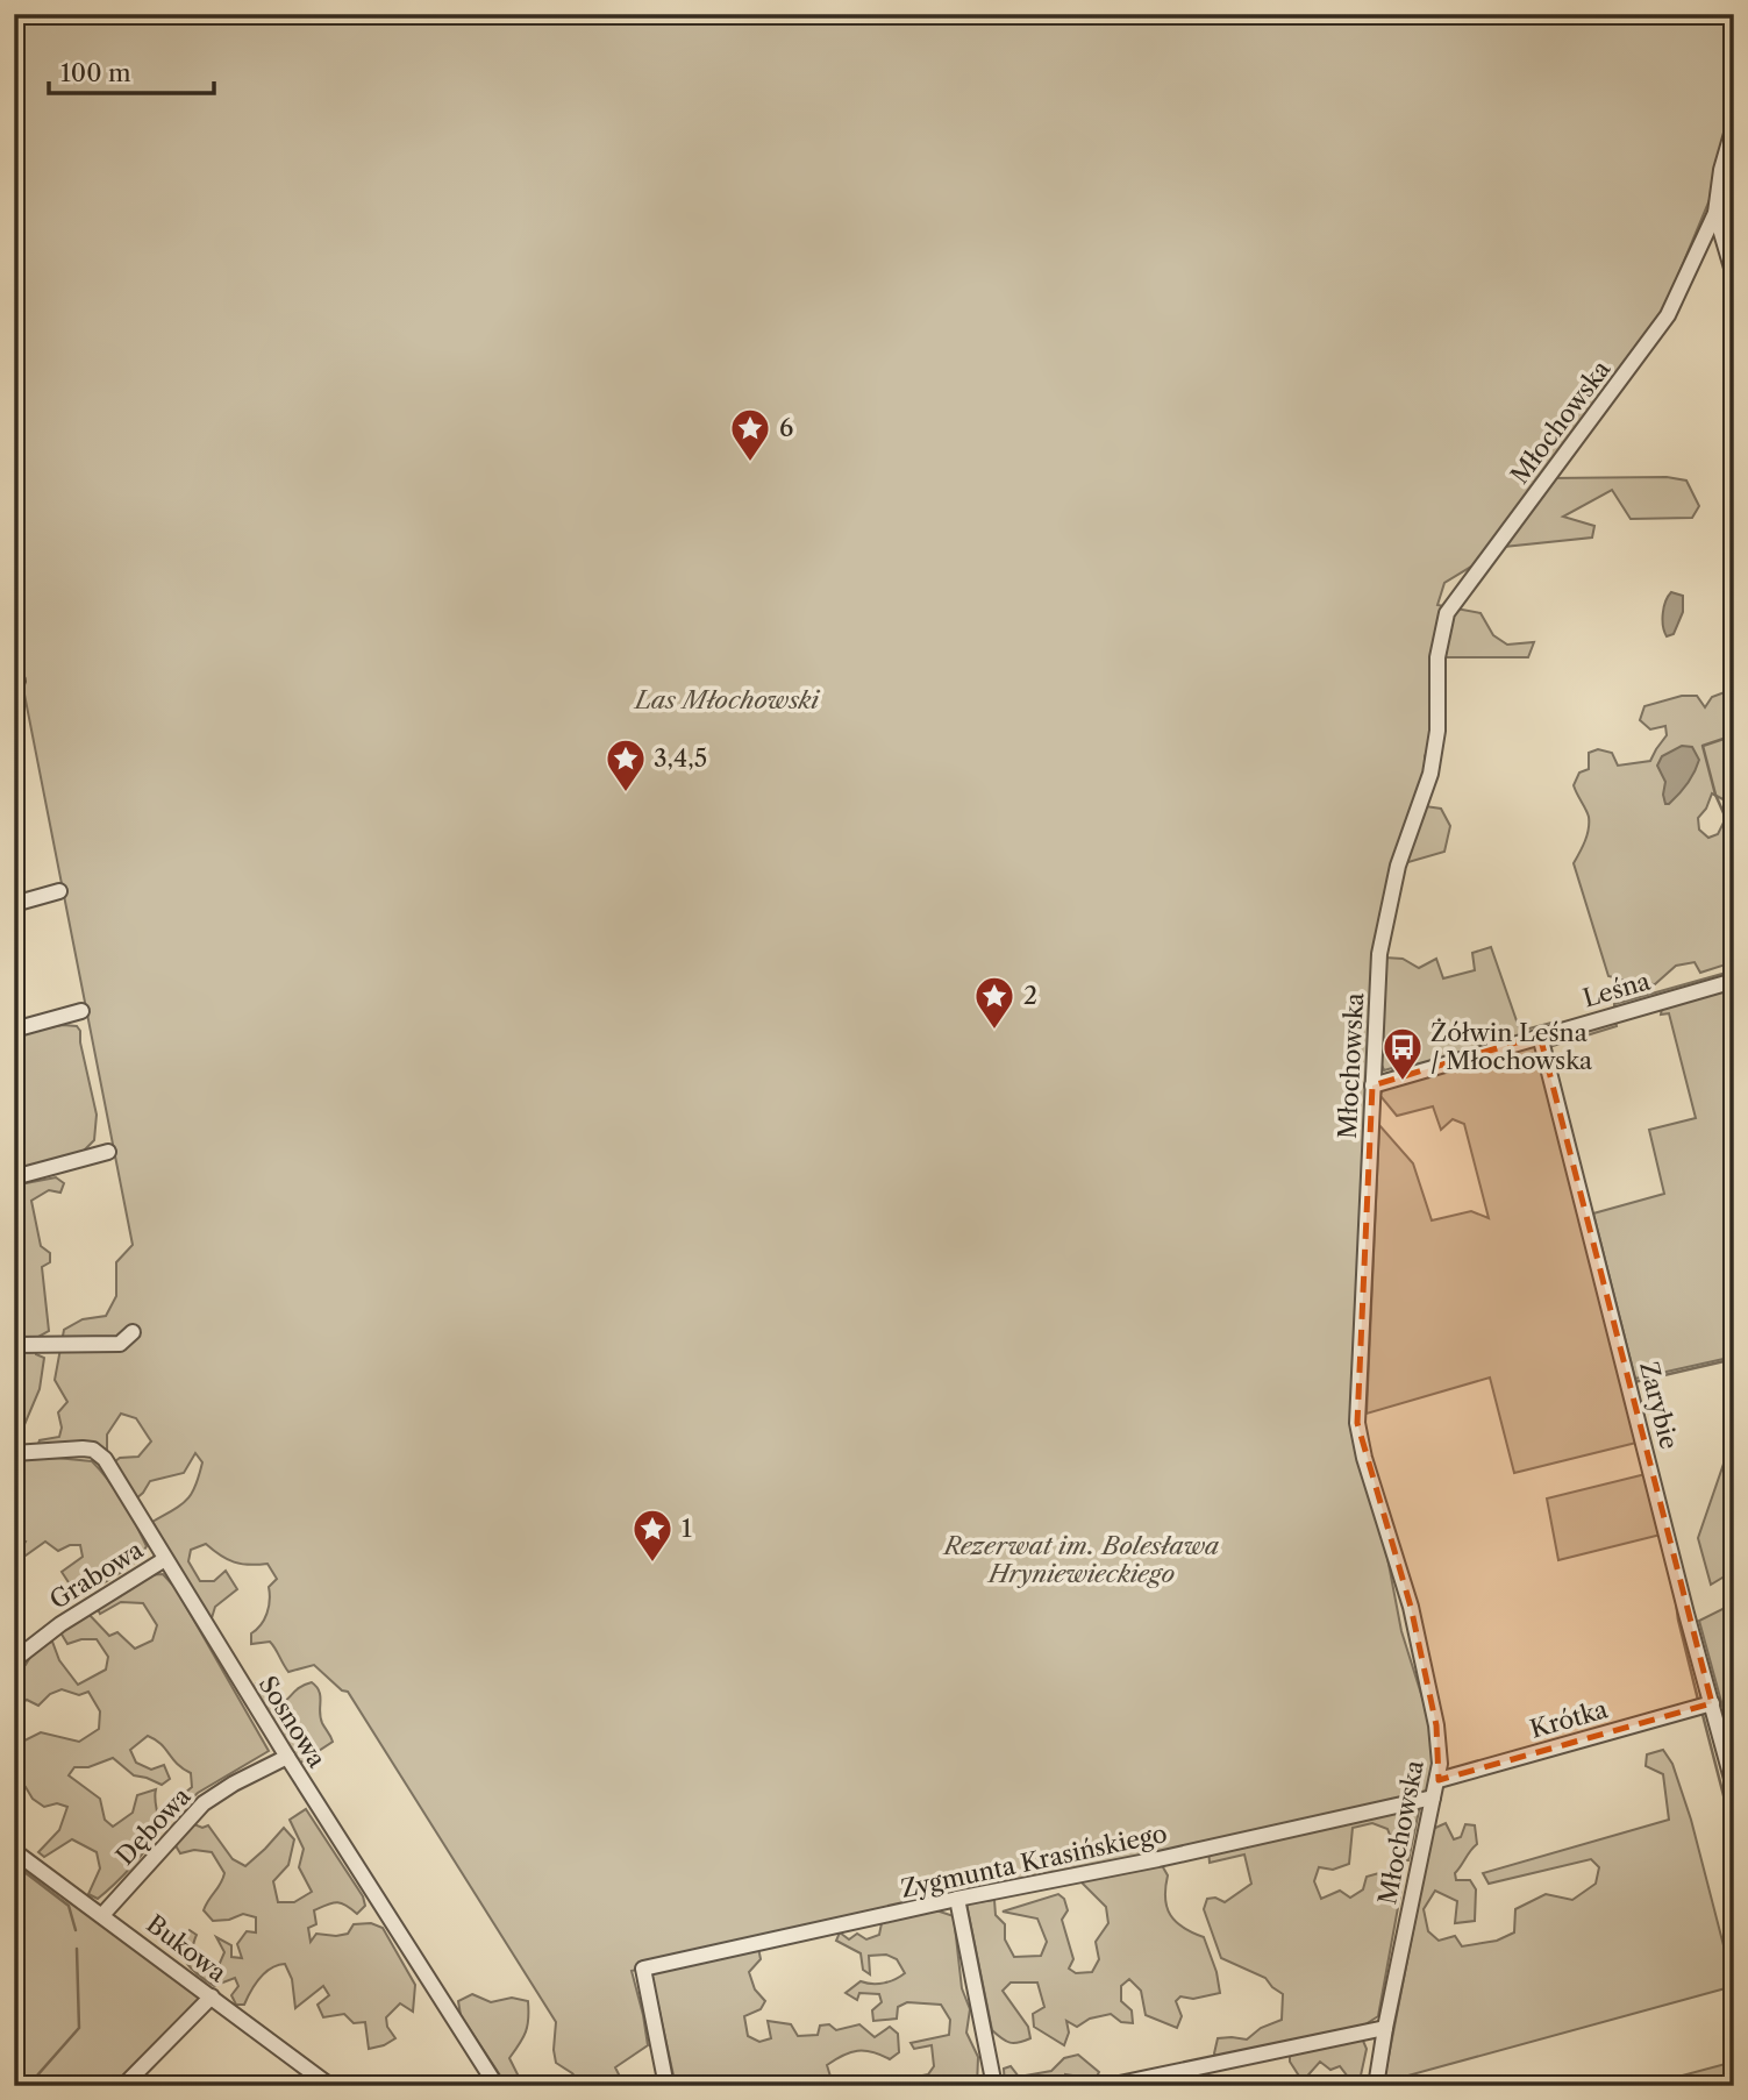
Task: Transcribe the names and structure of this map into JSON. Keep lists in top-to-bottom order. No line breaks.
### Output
{"streets":{"street":["Młochowska","Leśna","Zarybie","Grabowa","Krótka","Sosnowa","Dębowa","Zygmunta Krasińskiego","Bukowa"]},"crossings":[["Młochowska","Leśna"],["Młochowska","Krótka"],["Młochowska","Zygmunta Krasińskiego"],["Leśna","Zarybie"],["Zarybie","Krótka"],["Grabowa","Sosnowa"],["Sosnowa","Dębowa"],["Dębowa","Bukowa"]],"parks":["Las Młochowski","Rezerwat im. Bolesława Hryniewieckiego"],"places":{"place":["6","3,4,5","2","1"],"bus stop":["Żółwin Leśna / Młochowska"]},"scale_bar":"100 m"}
